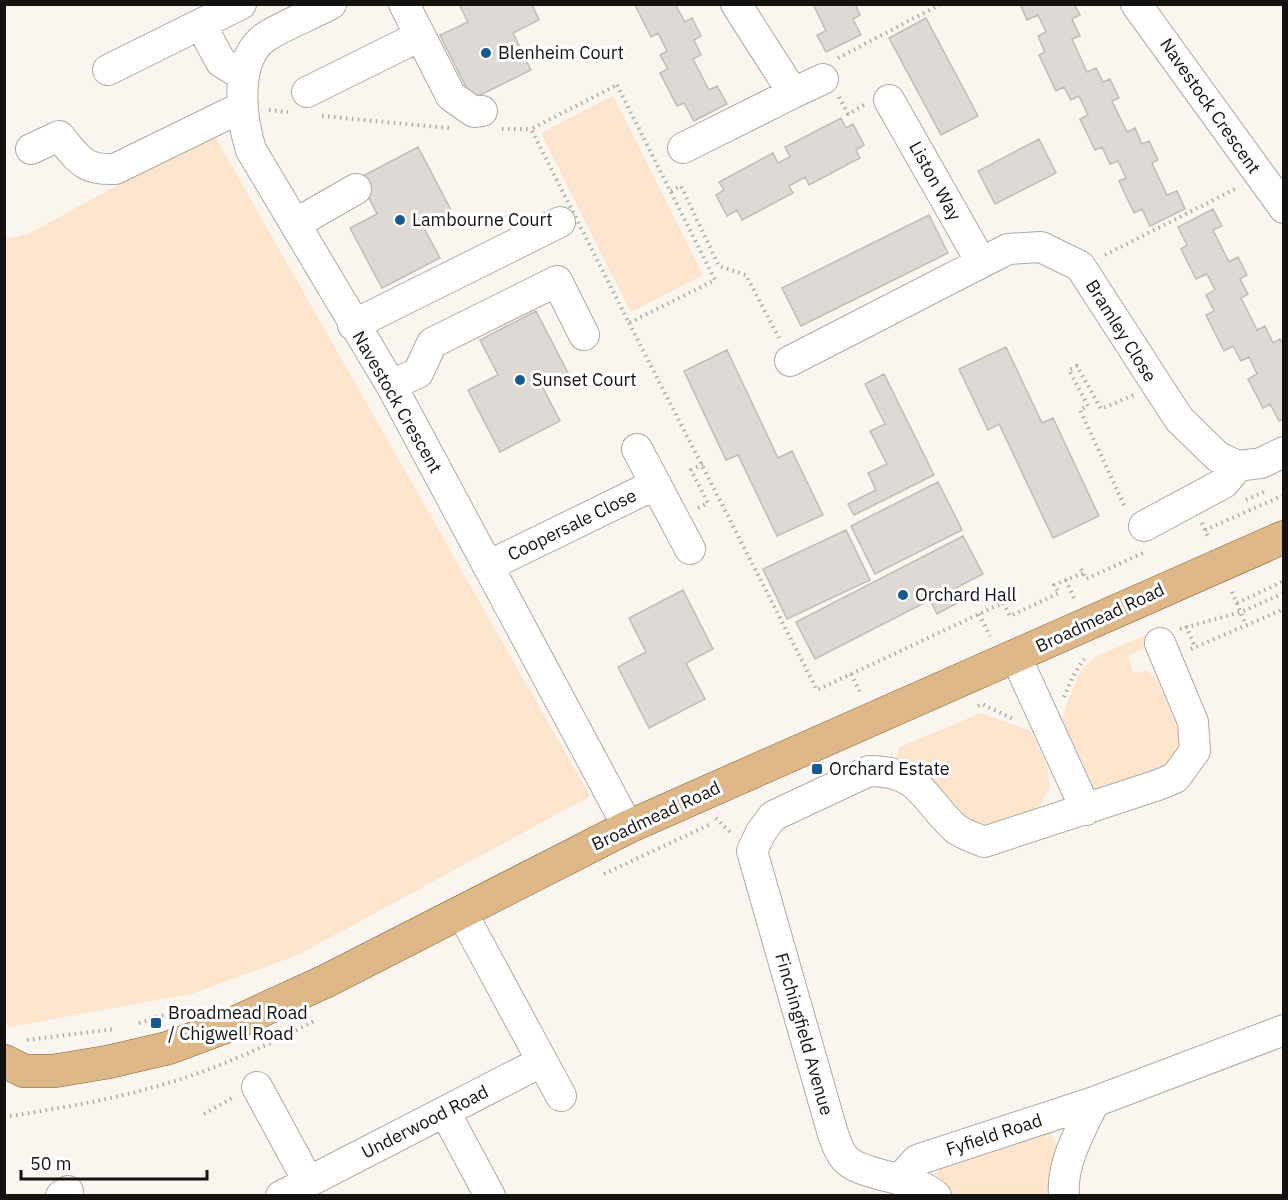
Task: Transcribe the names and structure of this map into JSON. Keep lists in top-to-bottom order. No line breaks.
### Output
{"streets":{"main road":["Broadmead Road"],"street":["Navestock Crescent","Liston Way","Bramley Close","Coopersale Close","Finchingfield Avenue","Underwood Road","Fyfield Road"]},"crossings":[["Navestock Crescent","Coopersale Close"],["Navestock Crescent","Broadmead Road"],["Liston Way","Bramley Close"],["Finchingfield Avenue","Fyfield Road"]],"places":{"other":["Blenheim Court","Lambourne Court","Sunset Court","Orchard Hall"],"transit":["Orchard Estate","Broadmead Road / Chigwell Road"]},"scale_bar":"50 m"}
